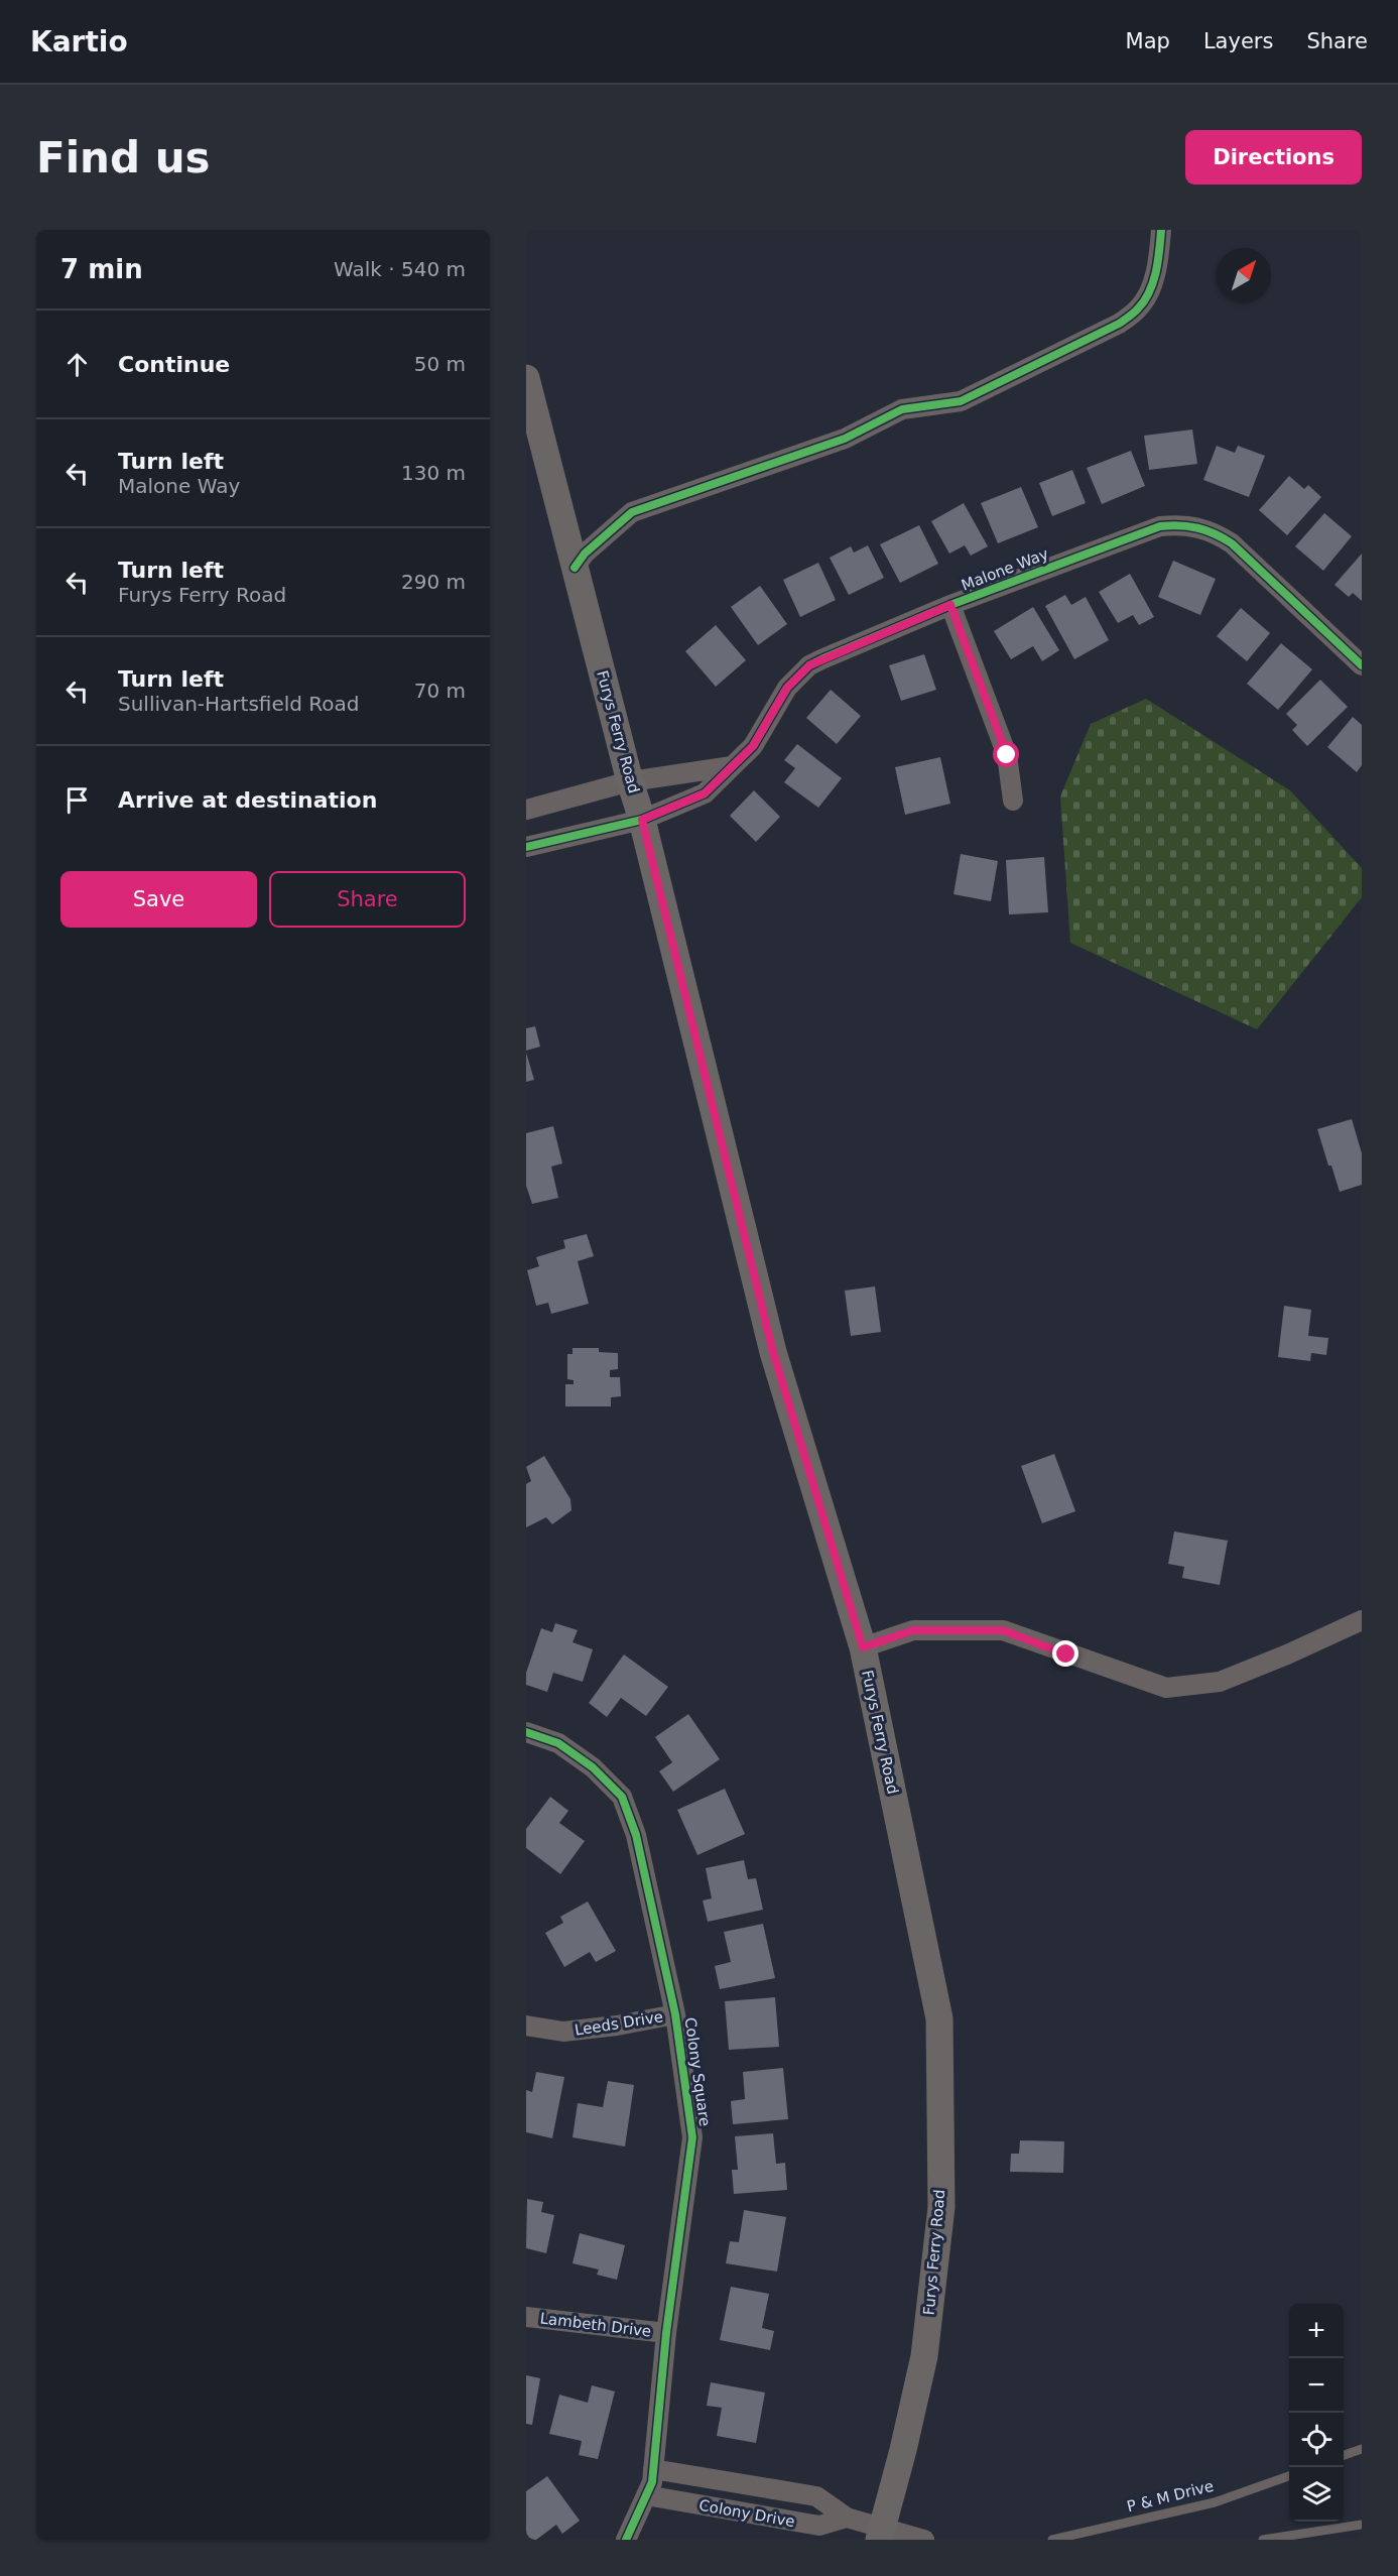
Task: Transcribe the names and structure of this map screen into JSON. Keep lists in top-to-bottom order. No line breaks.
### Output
{"streets":{"main road":["Furys Ferry Road"],"street":["Malone Way","Leeds Drive","Colony Square","Lambeth Drive","Colony Drive"],"lane":["P & M Drive"]},"crossings":[["Malone Way","Furys Ferry Road"],["Furys Ferry Road","Colony Drive"],["Leeds Drive","Colony Square"],["Colony Square","Lambeth Drive"],["Colony Square","Colony Drive"]],"north":"top right","page":{"header":"Kartio","nav":["Map","Layers","Share"],"buttons":["Directions",["Save","Share"]],"title":"Find us","heading":["7 min","Walk · 540 m"],"list":[["Continue","50 m"],["Turn left","Malone Way","130 m"],["Turn left","Furys Ferry Road","290 m"],["Turn left","Sullivan-Hartsfield Road","70 m"],"Arrive at destination"],"map_buttons":["+","−"]}}
